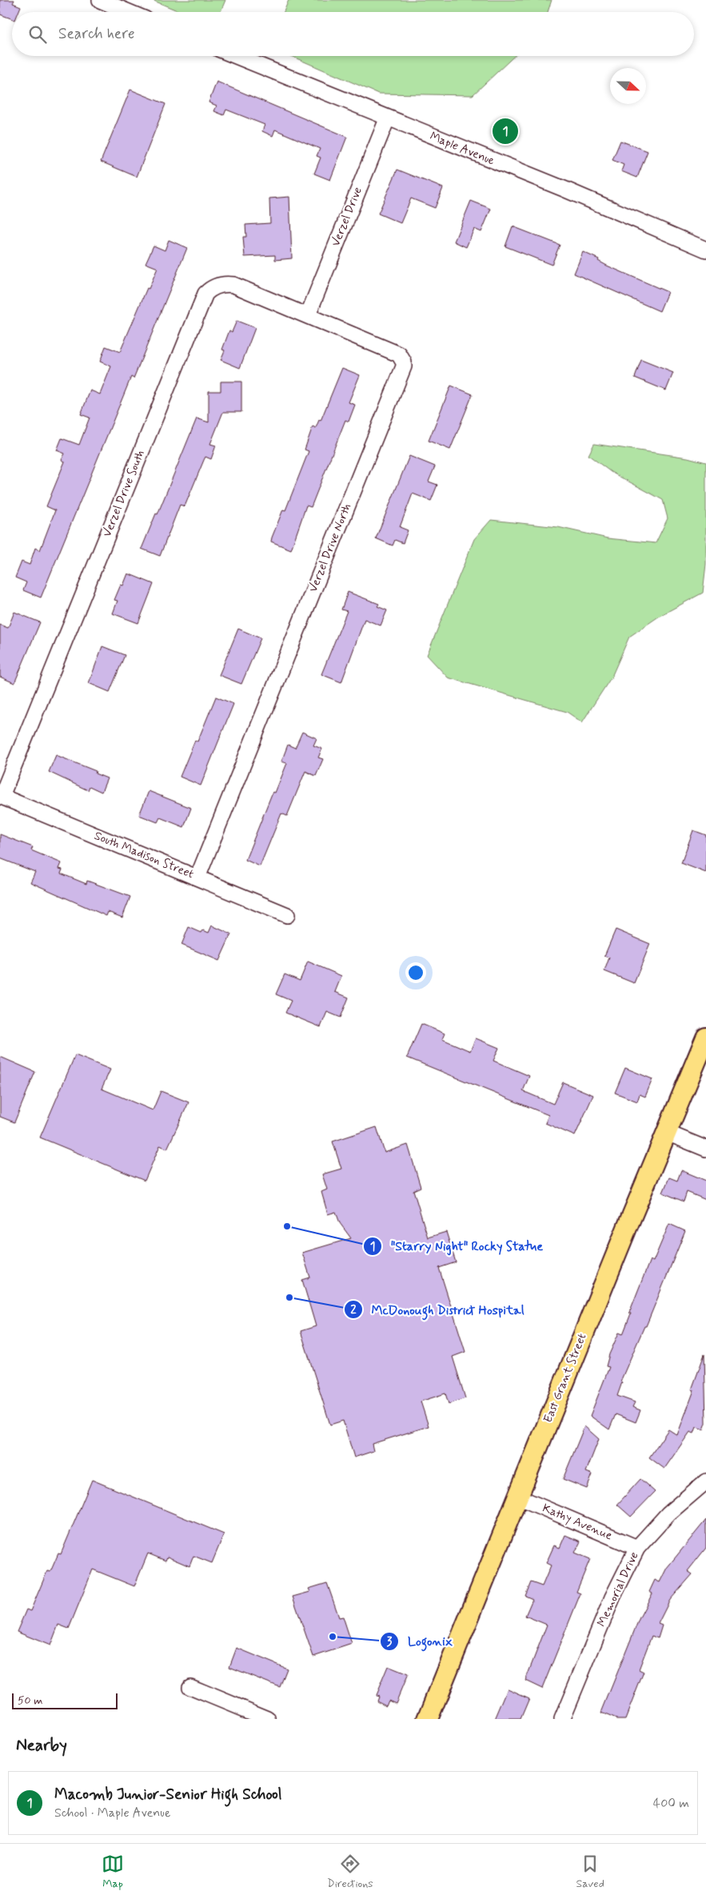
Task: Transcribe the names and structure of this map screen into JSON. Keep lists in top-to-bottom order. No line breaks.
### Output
{"streets":{"main road":["East Grant Street"],"street":["Maple Avenue","Verzel Drive","Verzel Drive South","Verzel Drive North","South Madison Street","Kathy Avenue","Memorial Drive"]},"crossings":[["Maple Avenue","Verzel Drive"],["Verzel Drive","Verzel Drive South"],["Verzel Drive","Verzel Drive North"],["Verzel Drive South","Verzel Drive North"],["Verzel Drive South","South Madison Street"],["Verzel Drive North","South Madison Street"],["East Grant Street","Kathy Avenue"],["Kathy Avenue","Memorial Drive"]],"places":["\"Starry Night\" Rocky Statue","McDonough District Hospital","Logonix"],"scale_bar":"50 m","north":"right","page":{"search":"Search here","pins":"1","scale":"50 m","heading":"Nearby","list":[{"mark":"1","name":"Macomb Junior-Senior High School","note":"School · Maple Avenue","value":"400 m"}],"nav":["Map","Directions","Saved"]}}
